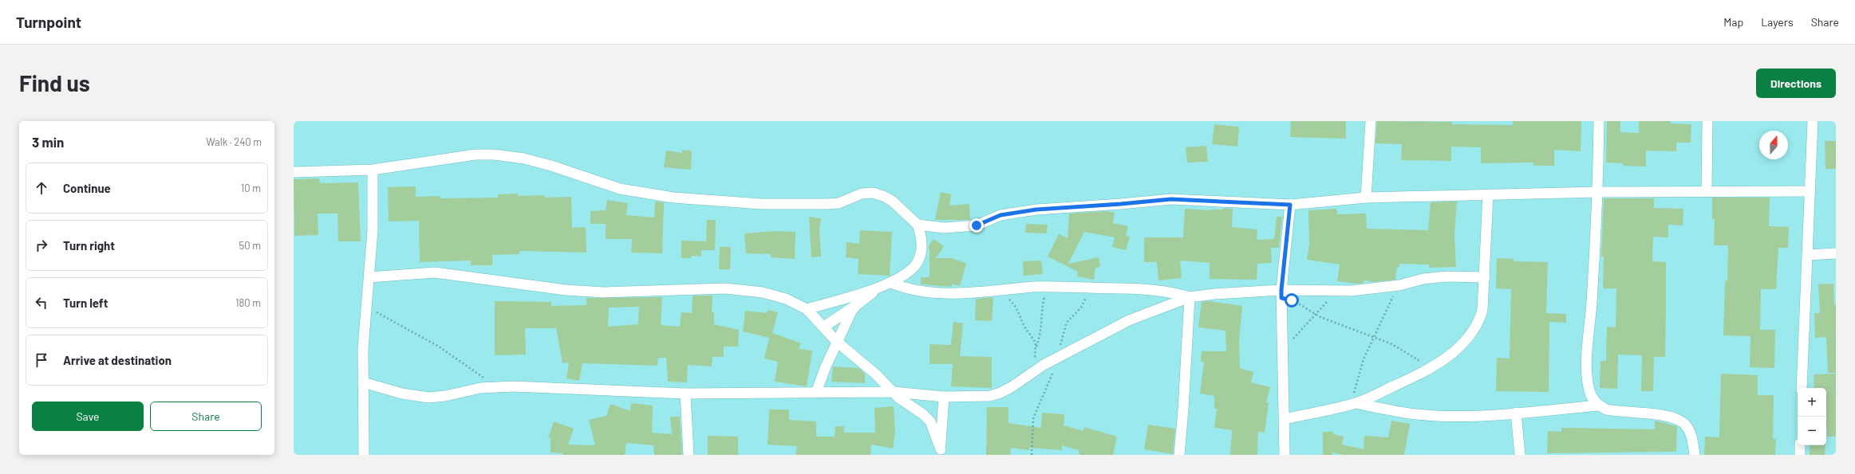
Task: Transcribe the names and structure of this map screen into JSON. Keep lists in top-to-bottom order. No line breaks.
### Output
{"north":"top","page":{"header":"Turnpoint","nav":["Map","Layers","Share"],"buttons":["Directions",["Save","Share"]],"title":"Find us","heading":["3 min","Walk · 240 m"],"list":[["Continue","10 m"],["Turn right","50 m"],["Turn left","180 m"],"Arrive at destination"],"map_buttons":["+","−"]}}
